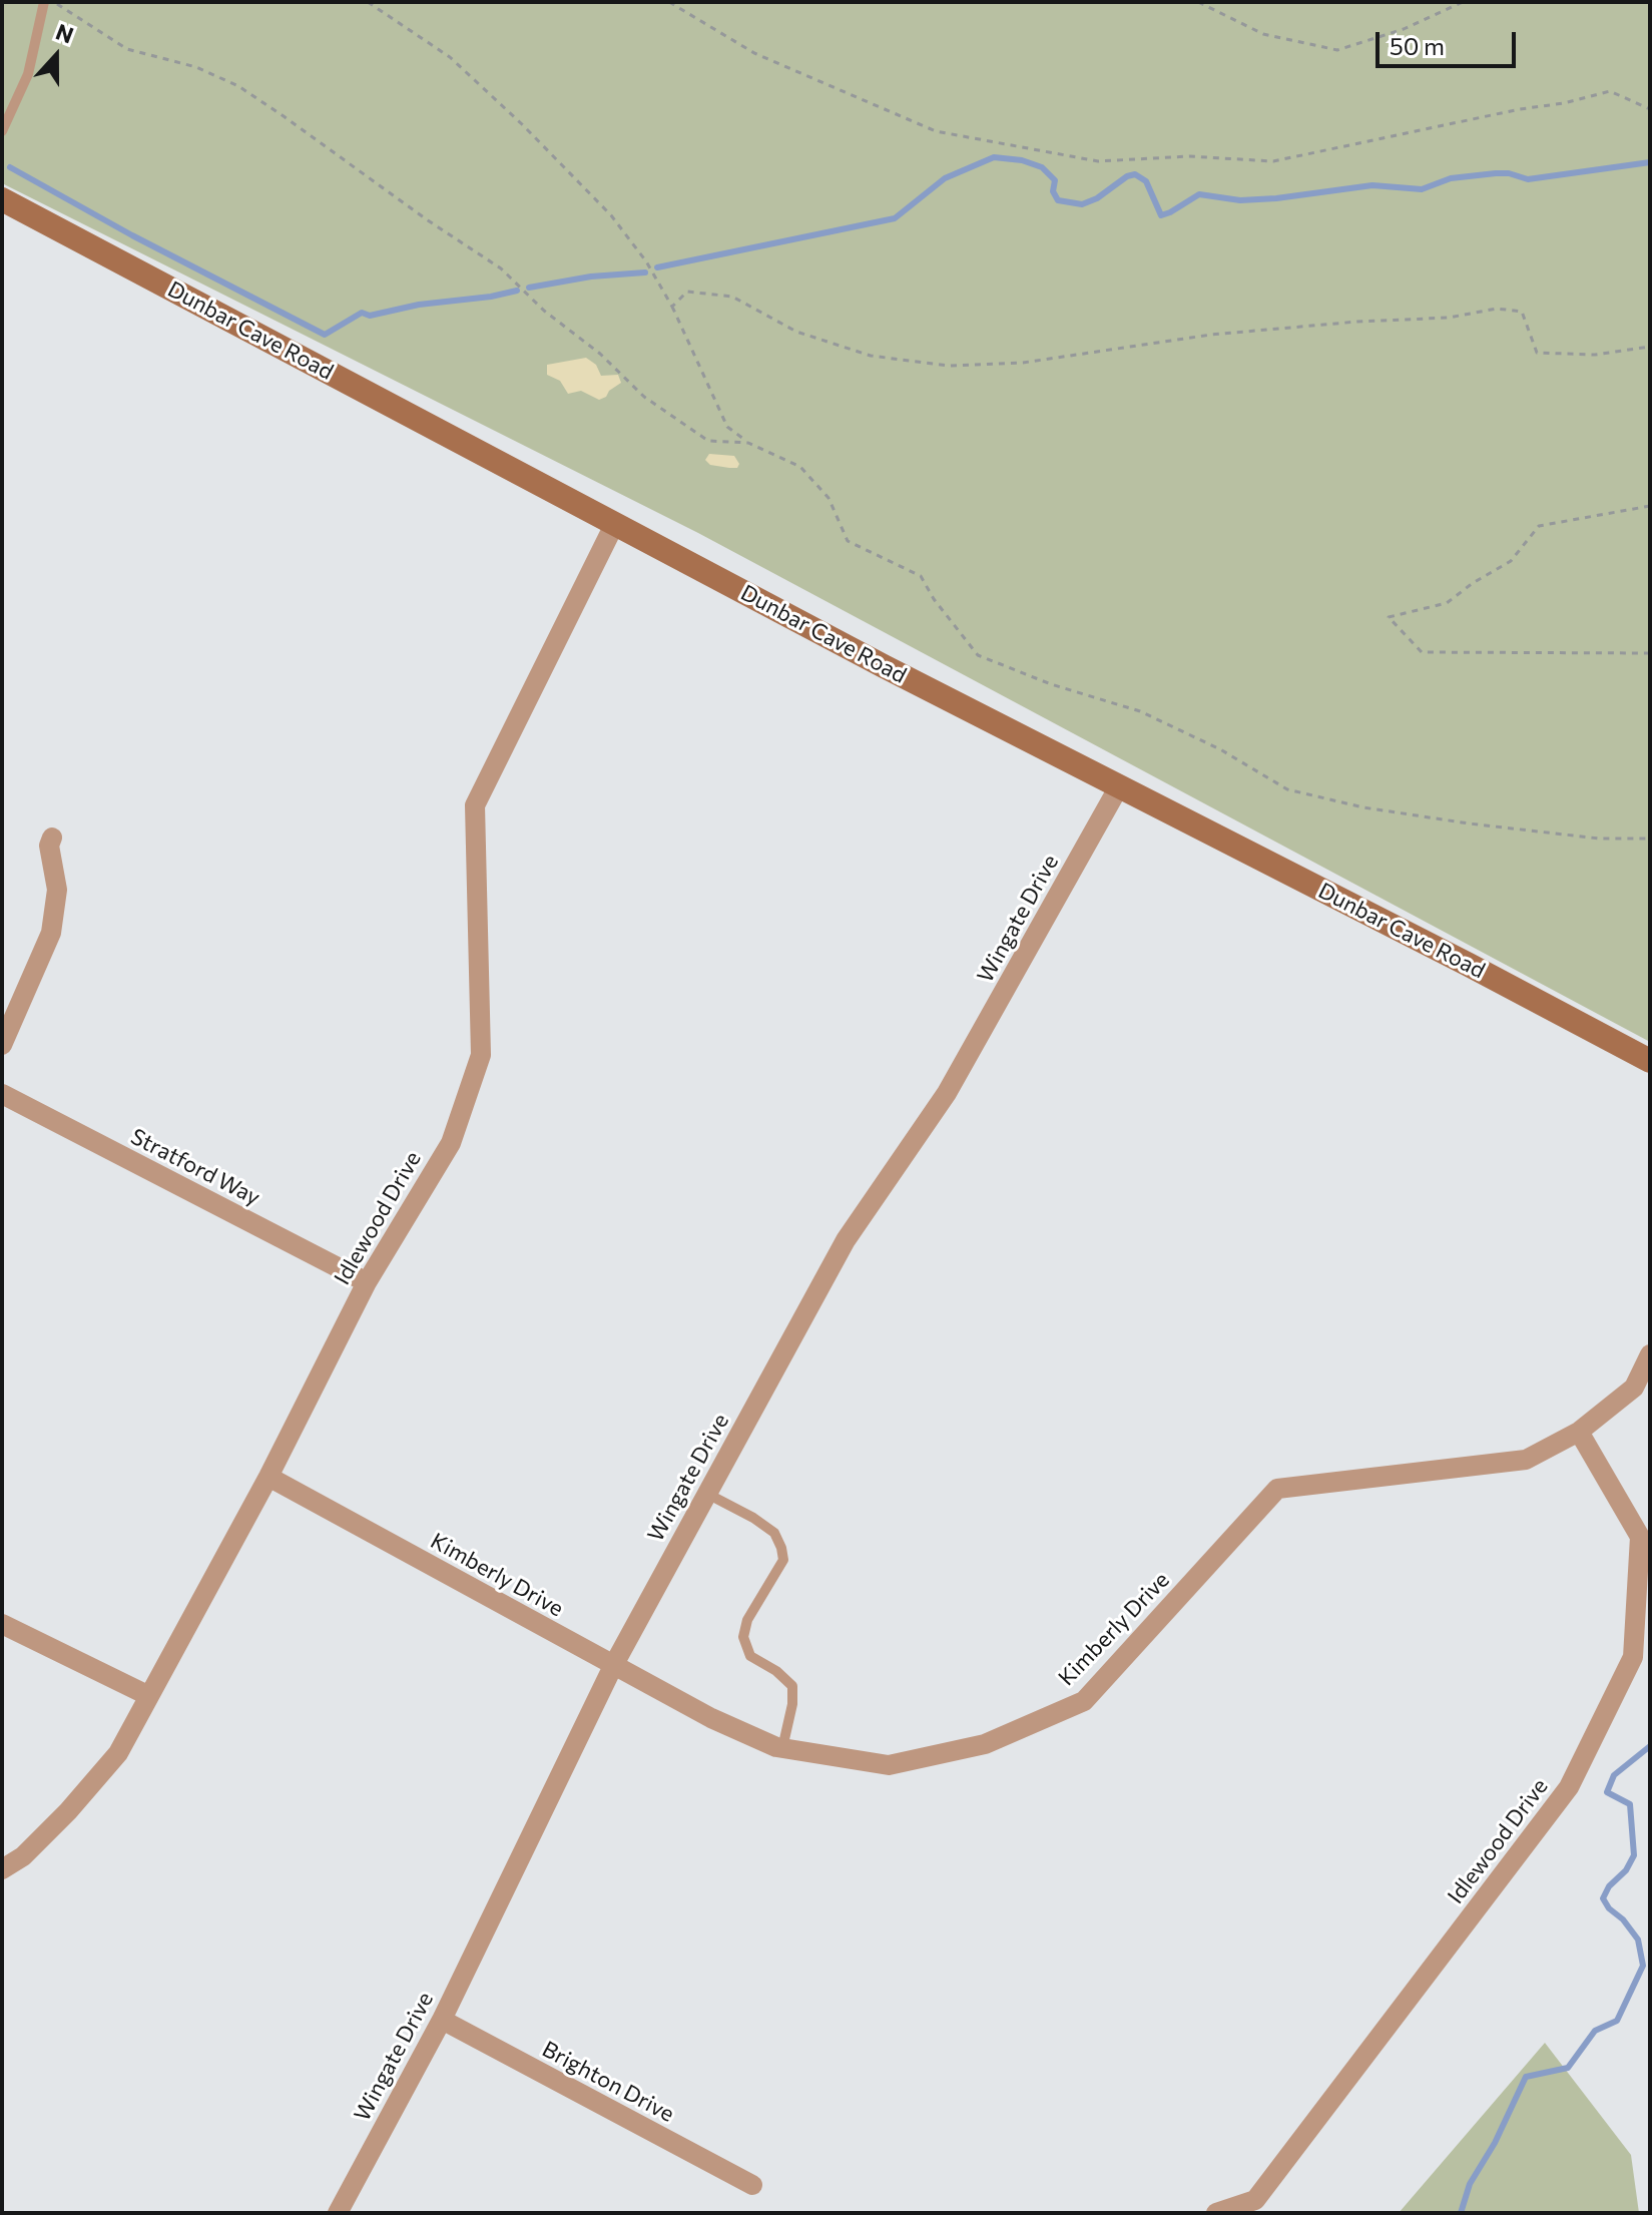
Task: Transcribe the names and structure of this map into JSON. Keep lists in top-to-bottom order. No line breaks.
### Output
{"streets":{"main road":["Dunbar Cave Road"],"street":["Wingate Drive","Stratford Way","Idlewood Drive","Kimberly Drive","Brighton Drive"]},"crossings":[["Dunbar Cave Road","Wingate Drive"],["Dunbar Cave Road","Idlewood Drive"],["Wingate Drive","Kimberly Drive"],["Wingate Drive","Brighton Drive"],["Stratford Way","Idlewood Drive"],["Idlewood Drive","Kimberly Drive"]],"scale_bar":"50 m","north":"top"}
